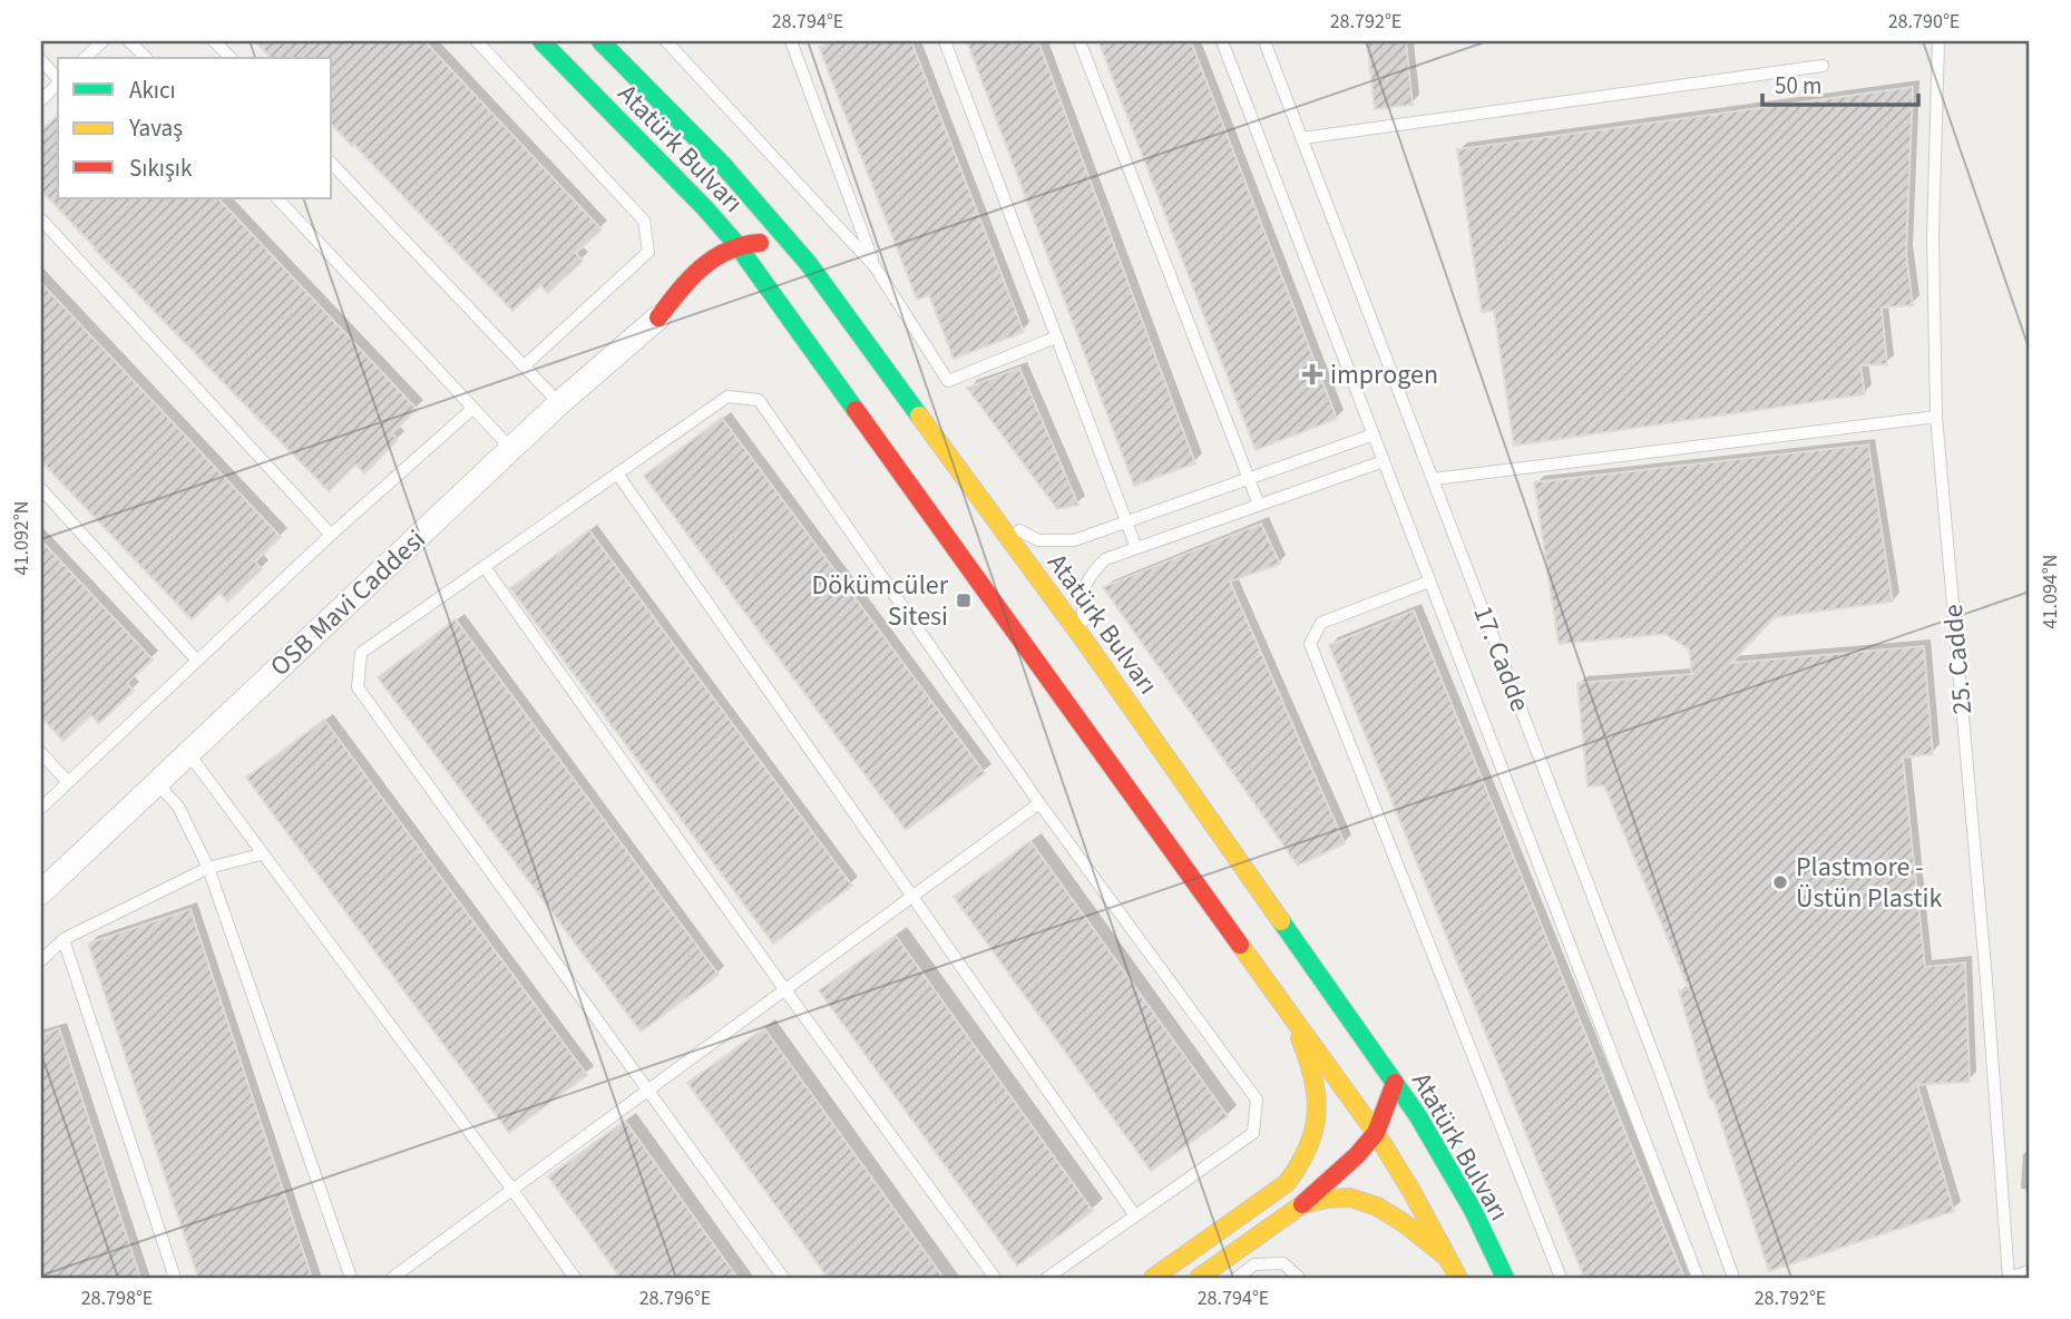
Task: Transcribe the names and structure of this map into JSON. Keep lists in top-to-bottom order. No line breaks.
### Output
{"streets":{"main road":["Atatürk Bulvarı"],"street":["OSB Mavi Caddesi"],"lane":["17. Cadde","25. Cadde"]},"places":{"health":["improgen"],"transit":["Dökümcüler Sitesi"],"other":["Plastmore - Üstün Plastik"]},"legend":["Akıcı","Yavaş","Sıkışık"],"scale_bar":"50 m","coordinates":["28.794°E","28.792°E","28.790°E","41.092°N","41.094°N","28.798°E","28.796°E"]}
